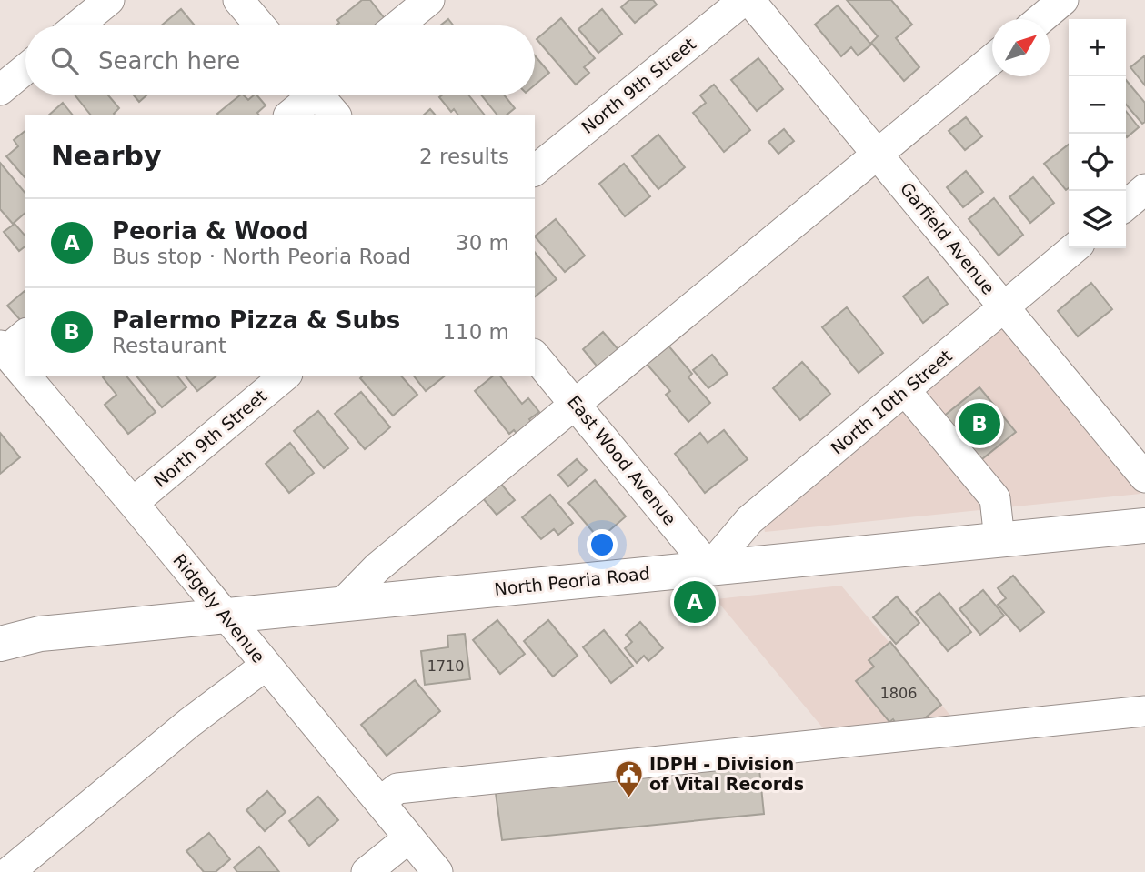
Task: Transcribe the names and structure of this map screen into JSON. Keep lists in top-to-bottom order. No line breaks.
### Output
{"streets":{"main road":["North Peoria Road"],"street":["North 9th Street","Garfield Avenue","North 10th Street","East Wood Avenue","Ridgely Avenue"]},"crossings":[["North 9th Street","Ridgely Avenue"],["Garfield Avenue","North 10th Street"],["North 10th Street","East Wood Avenue"],["North 10th Street","North Peoria Road"],["East Wood Avenue","North Peoria Road"],["North Peoria Road","Ridgely Avenue"]],"places":{"public building":["IDPH - Division of Vital Records"]},"house_numbers":["1710","1806"],"north":"top right","page":{"map_buttons":["+","−"],"search":"Search here","heading":["Nearby","2 results"],"list":[{"mark":"A","name":"Peoria & Wood","note":"Bus stop · North Peoria Road","value":"30 m"},{"mark":"B","name":"Palermo Pizza & Subs","note":"Restaurant","value":"110 m"}],"pins":["B","A"]}}
